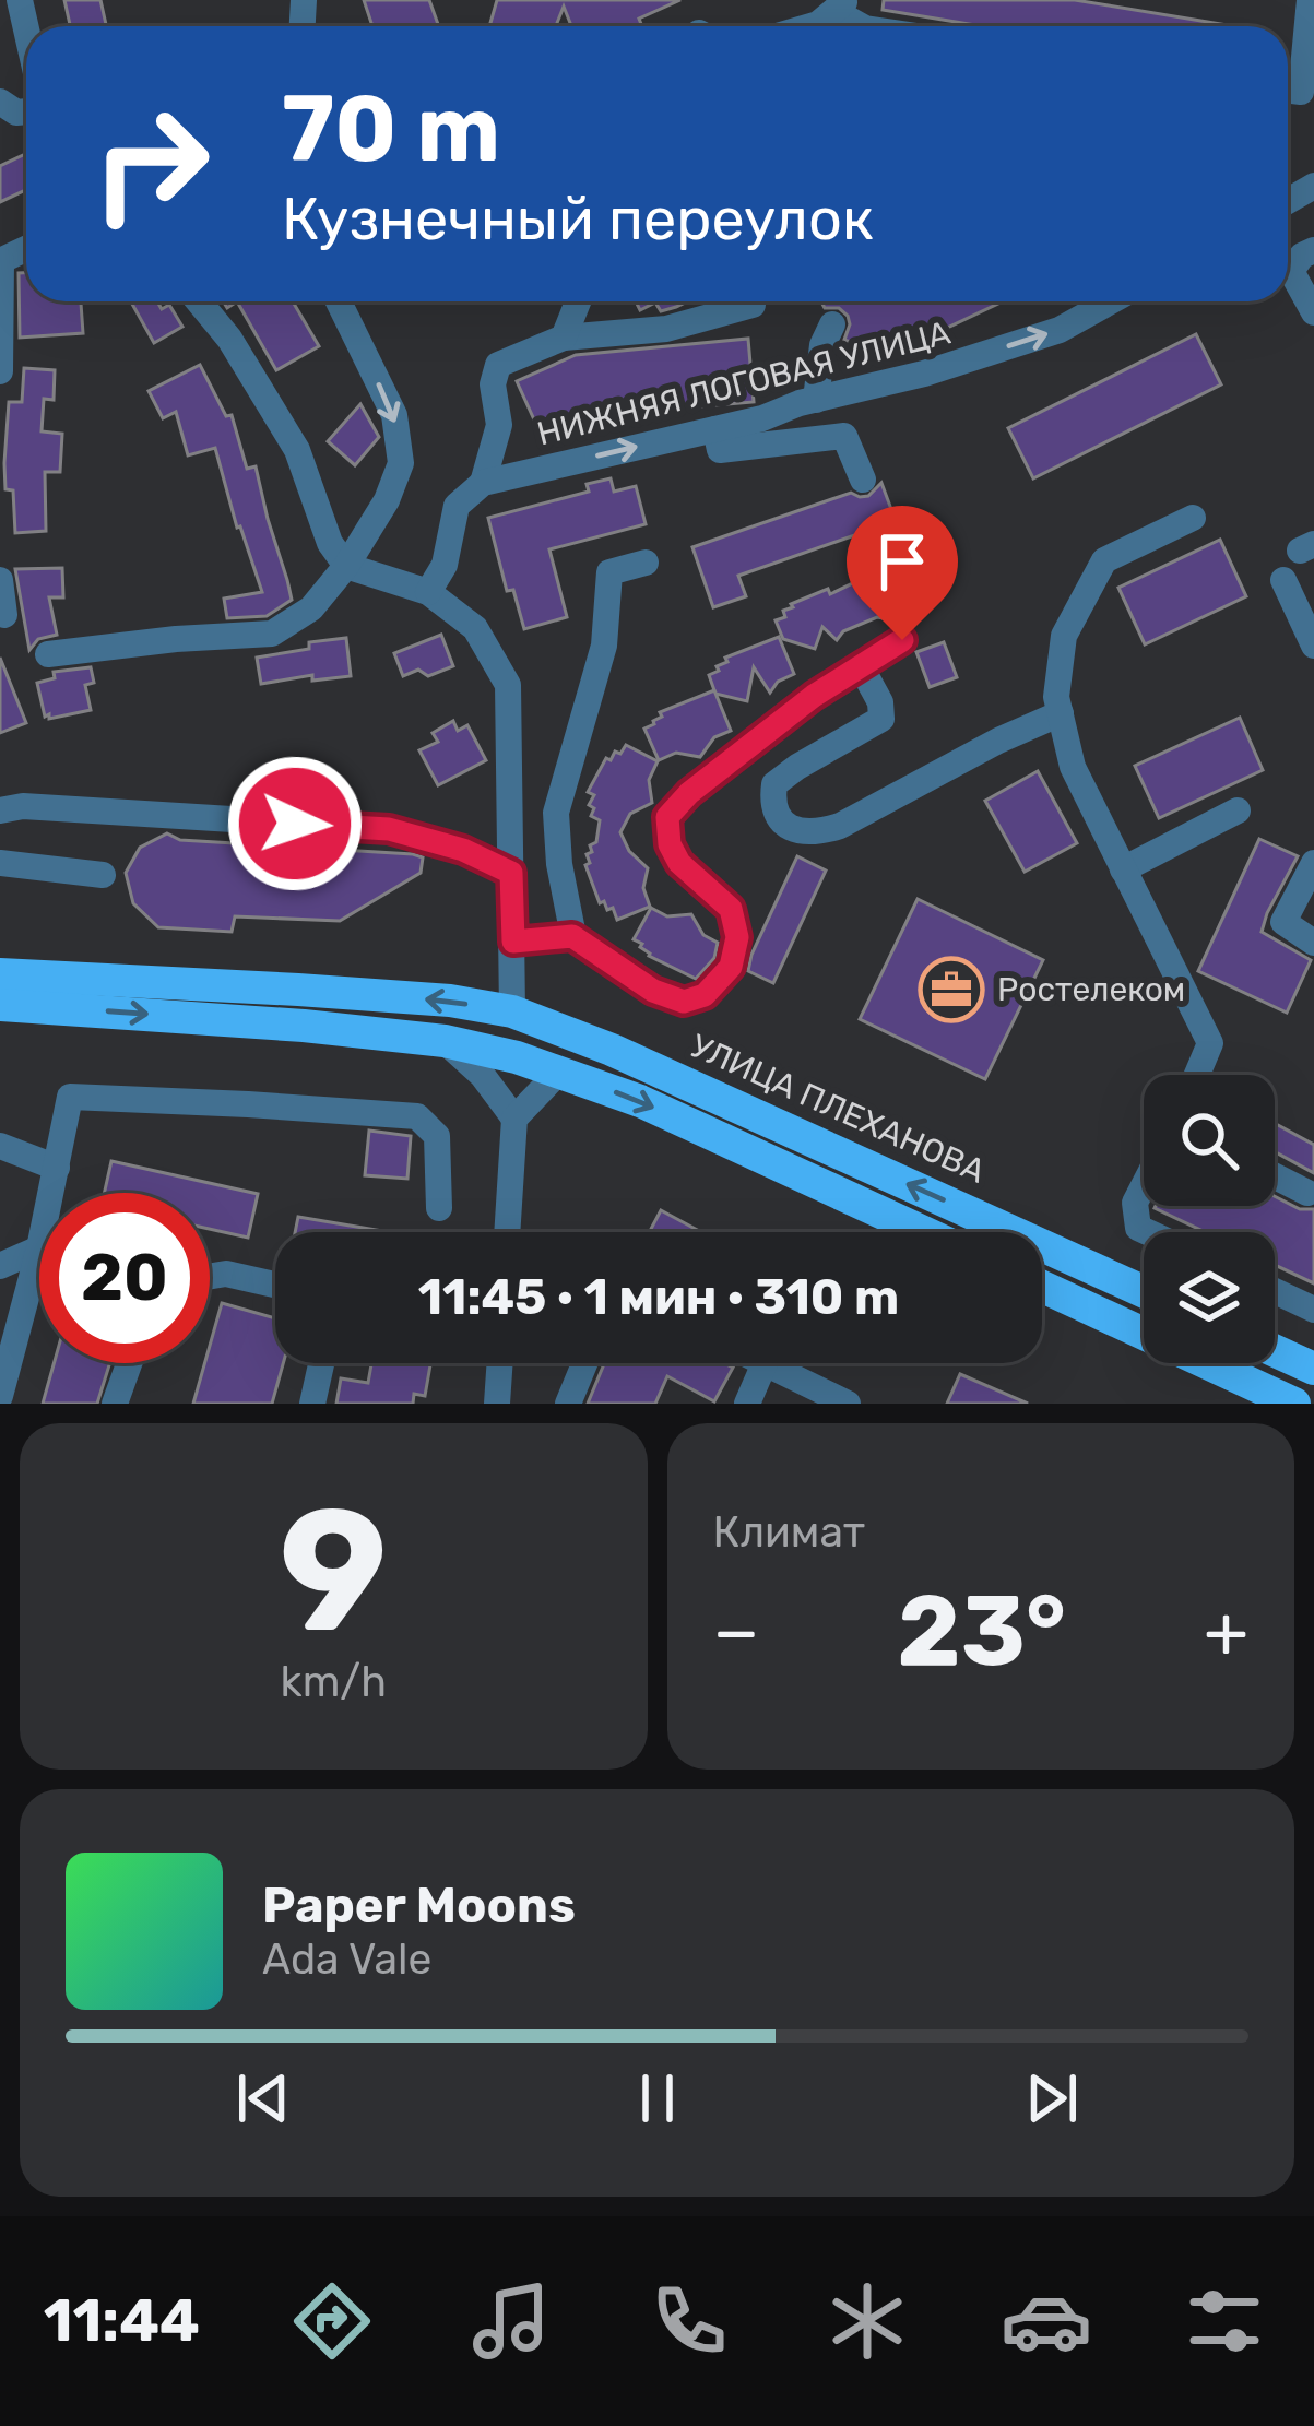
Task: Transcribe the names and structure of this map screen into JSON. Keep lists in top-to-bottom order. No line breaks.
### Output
{"streets":{"main road":["УЛИЦА ПЛЕХАНОВА"],"street":["НИЖНЯЯ ЛОГОВАЯ УЛИЦА"]},"one_way":["НИЖНЯЯ ЛОГОВАЯ УЛИЦА"],"places":{"office":["Ростелеком"]},"page":{"turn":["70 m","Кузнечный переулок"],"limit":"20","trip":"11:45 · 1 мин · 310 m","tile":[["9","km/h"],"Климат"],"heat":["−","23°","+"],"song":["Paper Moons","Ada Vale"],"tabs":"11:44"}}
